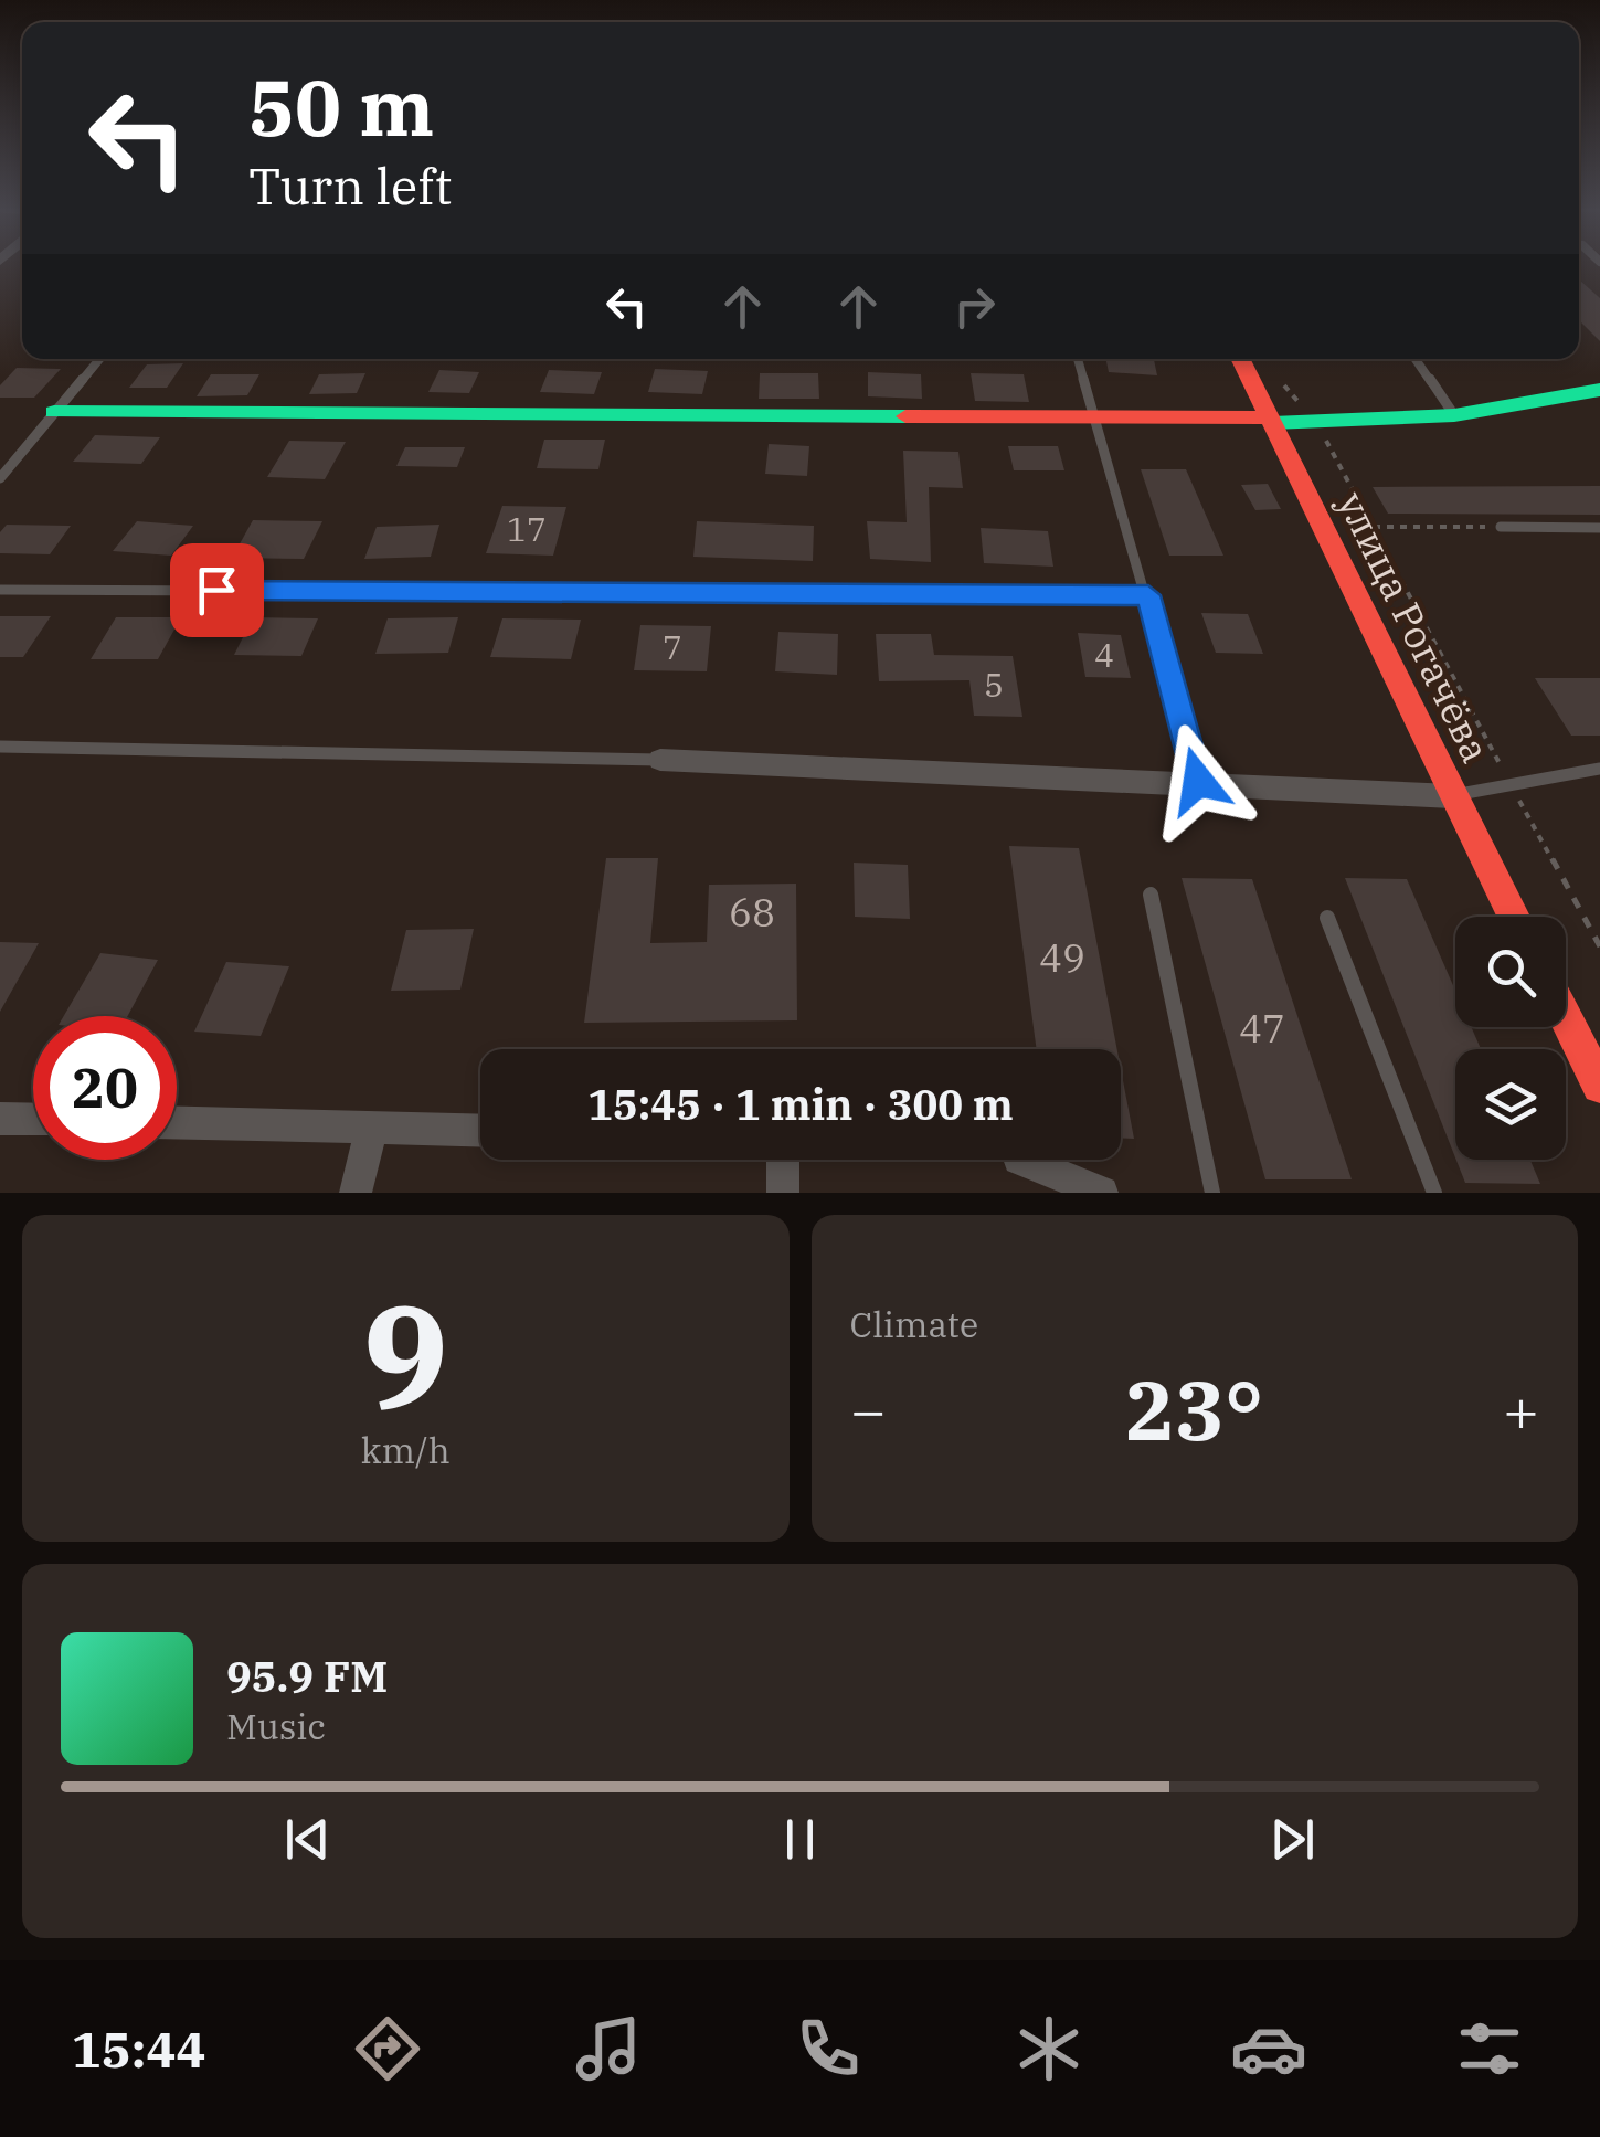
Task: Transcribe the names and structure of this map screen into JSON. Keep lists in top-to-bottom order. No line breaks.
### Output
{"streets":{"street":["улица Рогачёва"]},"house_numbers":["17","7","4","5","68","49","47"],"page":{"turn":["50 m","Turn left"],"limit":"20","trip":"15:45 · 1 min · 300 m","tile":[["9","km/h"],"Climate"],"heat":["−","23°","+"],"song":["95.9 FM","Music"],"tabs":"15:44"}}
